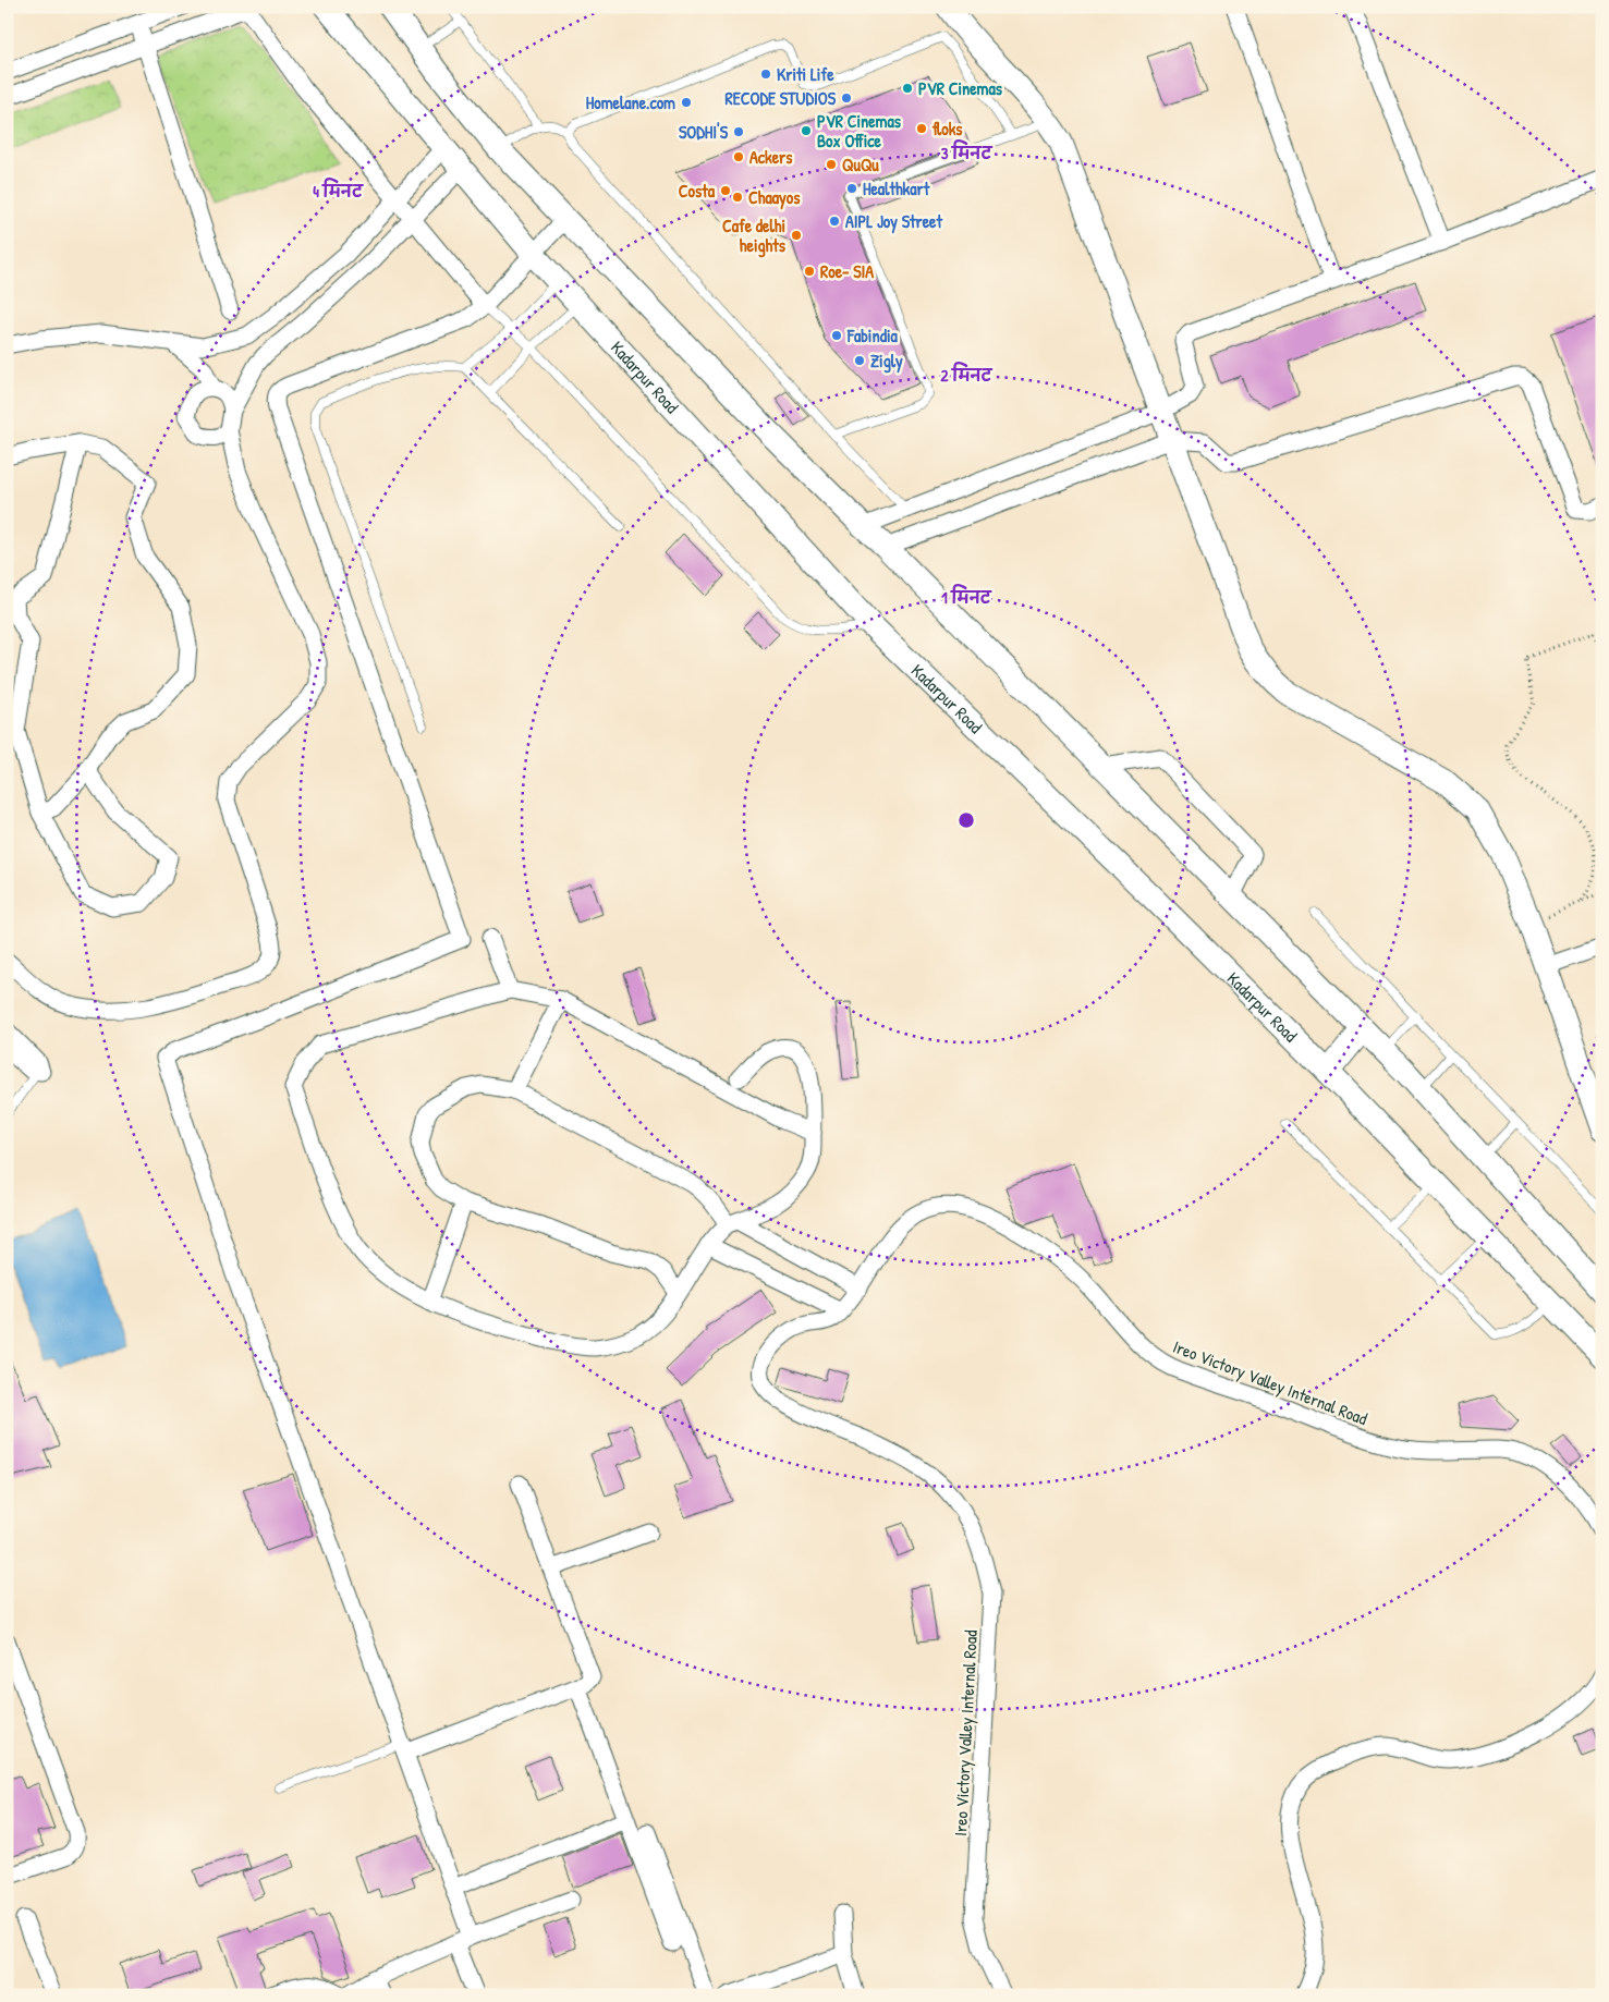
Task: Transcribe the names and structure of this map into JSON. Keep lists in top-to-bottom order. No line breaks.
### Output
{"streets":{"street":["Kadarpur Road","Ireo Victory Valley Internal Road"]},"places":["Kriti Life","PVR Cinemas","RECODE STUDIOS","Homelane.com","floks","PVR Cinemas Box Office","SODHI'S","Ackers","QuQu","Healthkart","Costa","Chaayos","AIPL Joy Street","Cafe delhi heights","Roe- SIA","Fabindia","Zigly"],"rings":["3 मिनट","4 मिनट","2 मिनट","1 मिनट"]}
